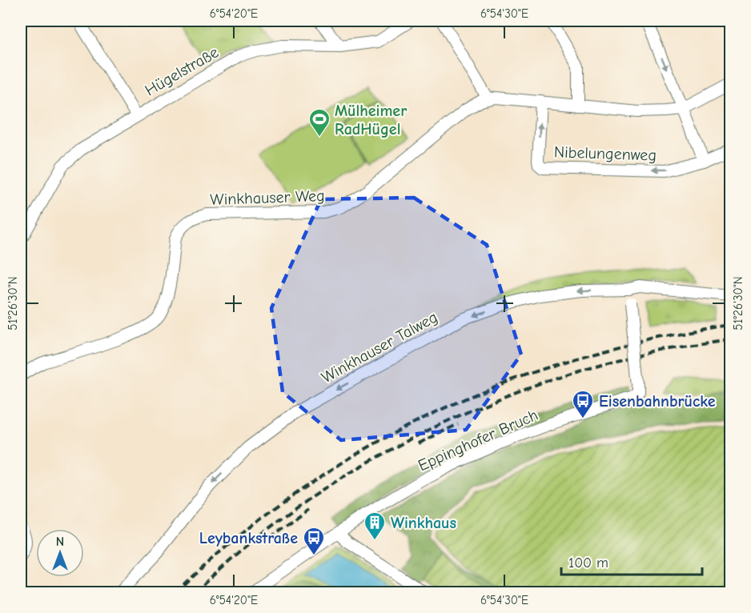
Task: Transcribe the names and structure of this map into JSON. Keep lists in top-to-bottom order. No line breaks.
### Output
{"streets":{"street":["Hügelstraße","Nibelungenweg","Winkhauser Weg","Winkhauser Talweg","Eppinghofer Bruch"]},"crossings":[["Winkhauser Talweg","Eppinghofer Bruch"]],"one_way":["Winkhauser Talweg"],"places":{"sports":["Mülheimer RadHügel"],"bus stop":["Eisenbahnbrücke","Leybankstraße"],"building":["Winkhaus"]},"scale_bar":"100 m","north":"top","coordinates":["6°54'20\"E","6°54'30\"E","51°26'30\"N"]}
